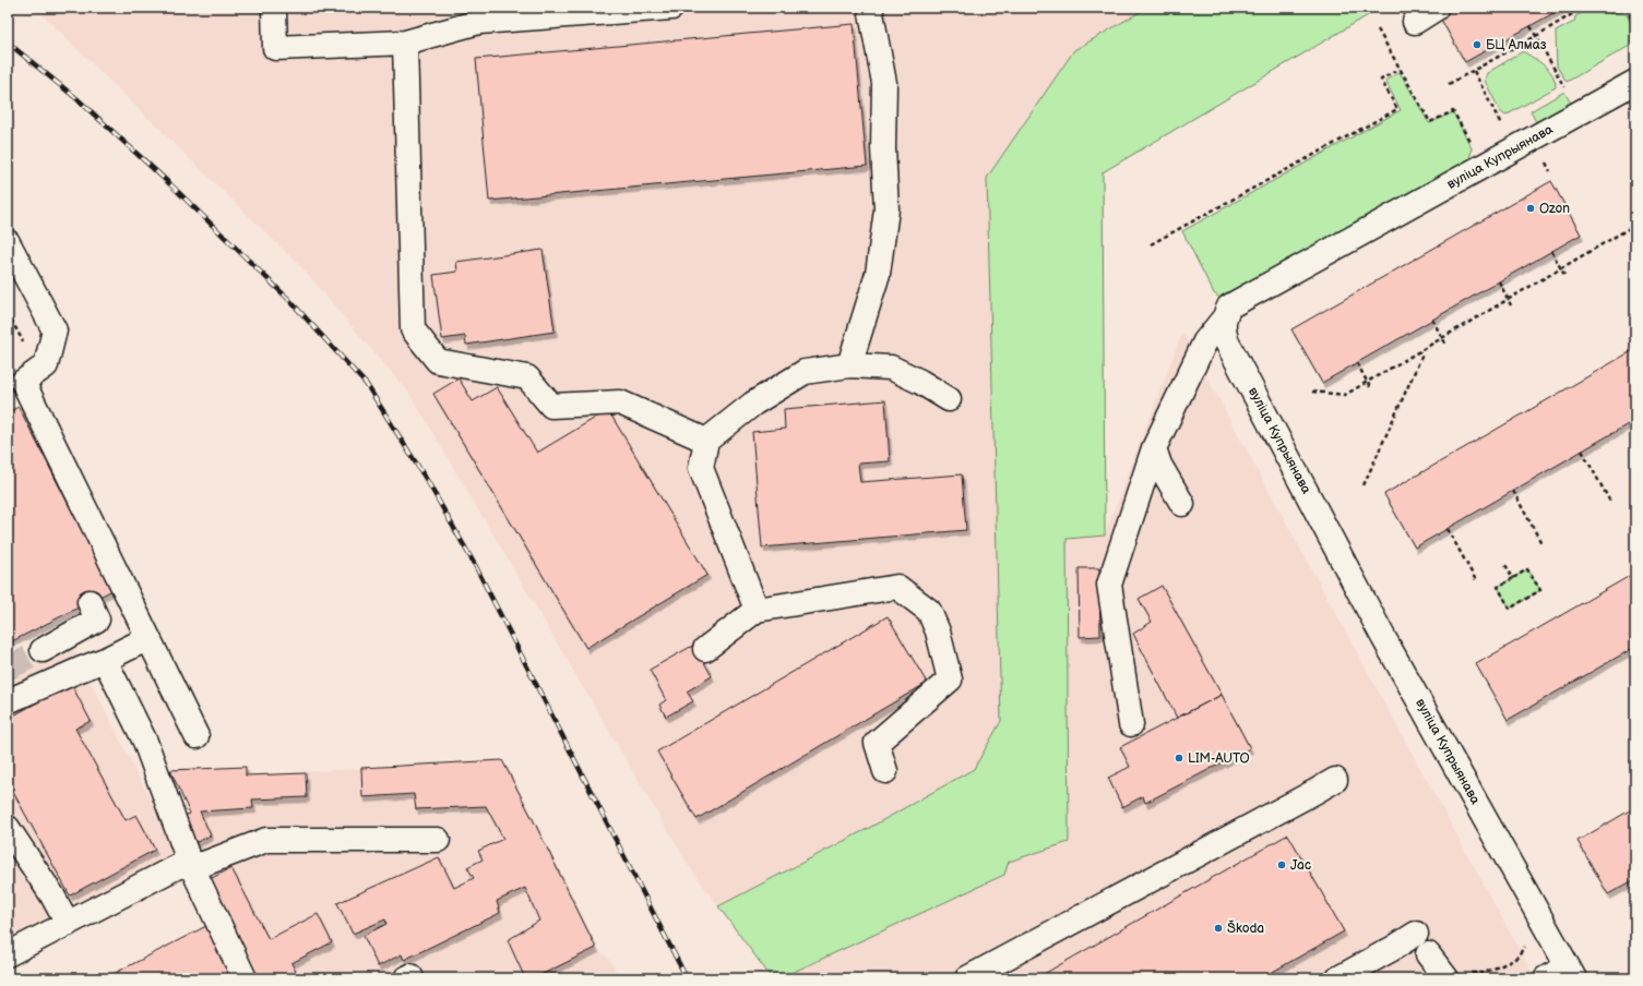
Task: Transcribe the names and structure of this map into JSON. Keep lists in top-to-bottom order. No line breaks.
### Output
{"streets":{"street":["вуліца Купрыянава"]},"places":["БЦ Алмаз","Ozon","LIM-AUTO","Jac","Škoda"]}
